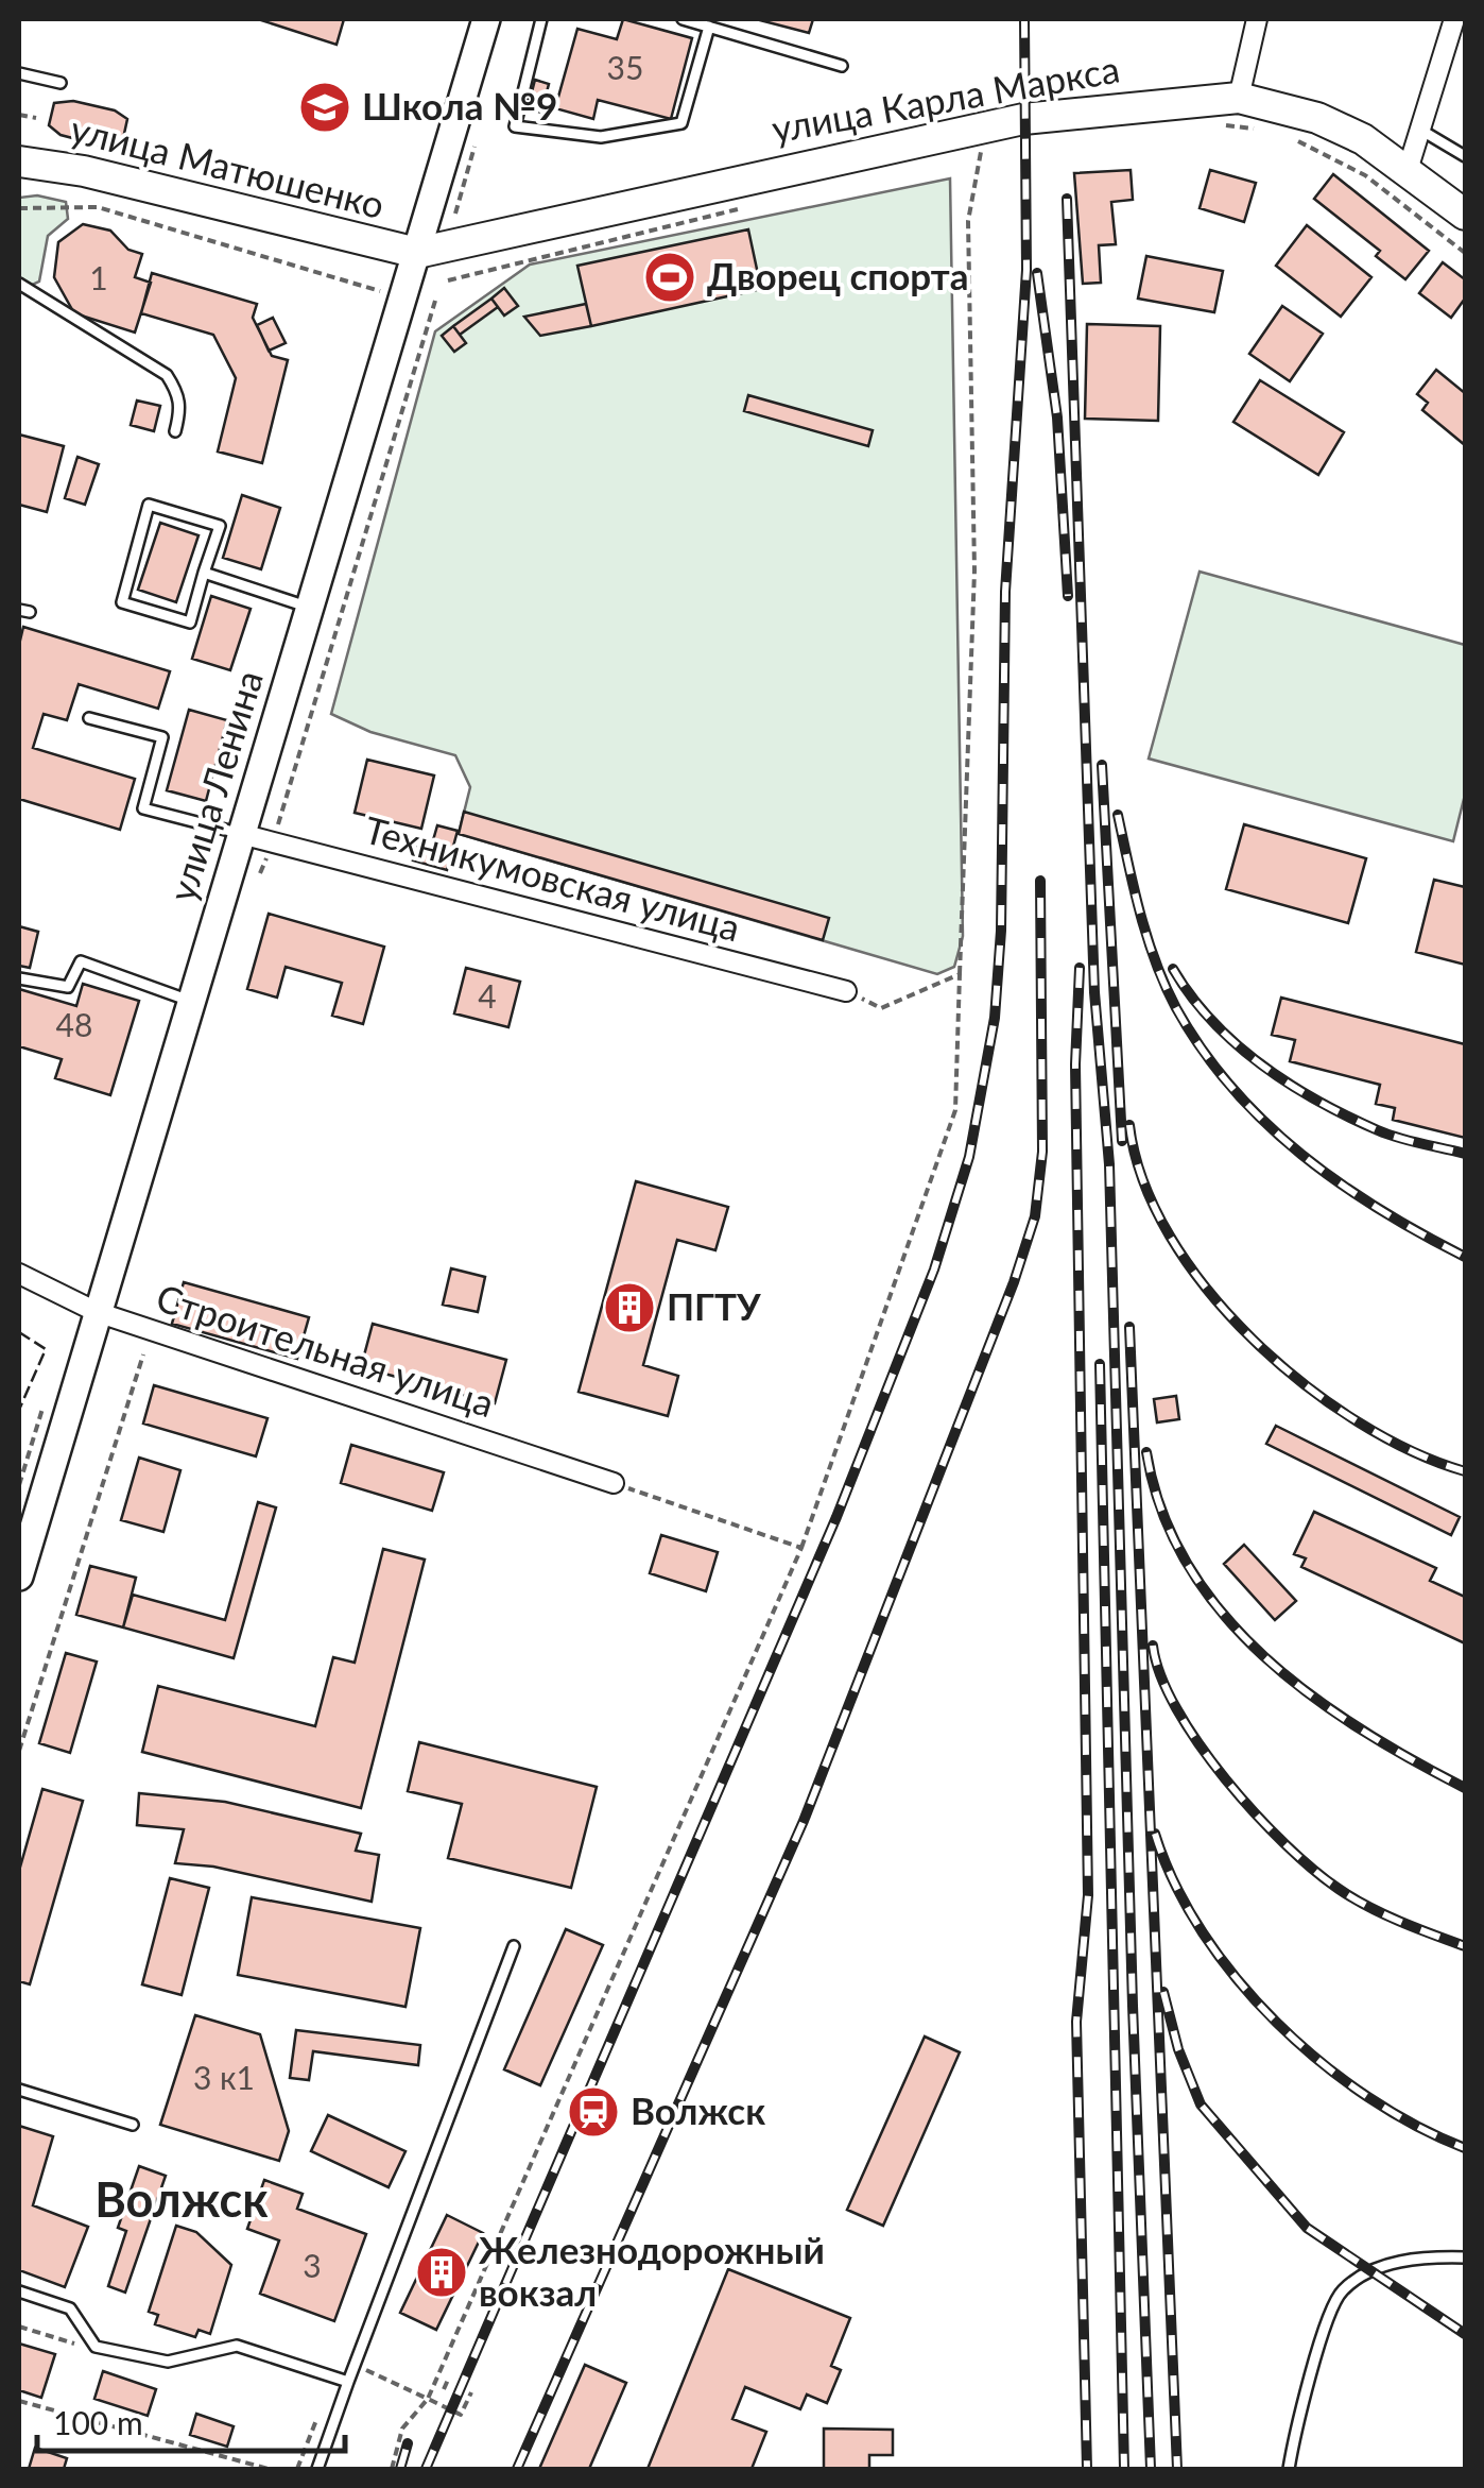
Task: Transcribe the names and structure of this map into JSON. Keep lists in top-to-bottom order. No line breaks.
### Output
{"streets":{"main road":["улица Карла Маркса","улица Матюшенко","улица Ленина"],"street":["Техникумовская улица","Строительная улица"]},"crossings":[["улица Карла Маркса","улица Матюшенко"],["улица Карла Маркса","улица Ленина"],["улица Матюшенко","улица Ленина"],["улица Ленина","Техникумовская улица"],["улица Ленина","Строительная улица"]],"districts":["Волжск"],"places":{"school or university":["Школа №9"],"sports":["Дворец спорта"],"building":["ПГТУ","Железнодорожный вокзал"],"station":["Волжск"]},"house_numbers":["35","1","4","48","3 к1","3"],"scale_bar":"100 m"}
